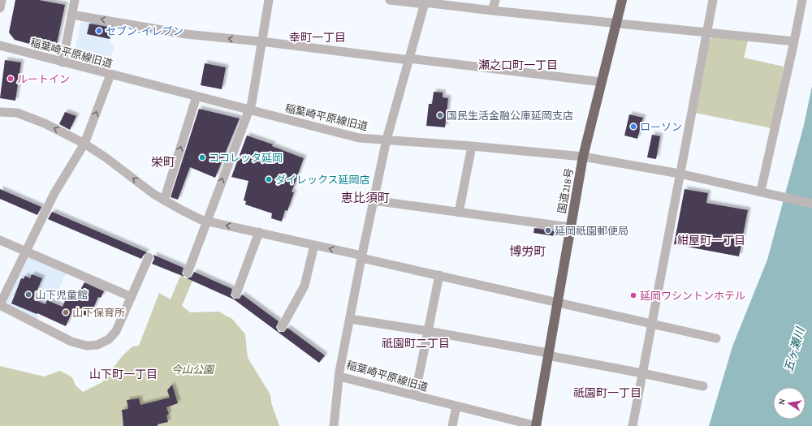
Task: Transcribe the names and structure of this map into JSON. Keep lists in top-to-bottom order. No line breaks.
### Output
{"streets":{"highway":["国道218号"],"street":["稲葉崎平原線旧道"]},"crossings":[["稲葉崎平原線旧道","国道218号"]],"districts":["幸町一丁目","瀬之口町一丁目","栄町","恵比須町","紺屋町一丁目","博労町","祇園町二丁目","山下町一丁目","祇園町一丁目"],"water":["五ヶ瀬川"],"parks":["今山公園"],"places":["セブン-イレブン","ルートイン","国民生活金融公庫延岡支店","ローソン","ココレッタ延岡","ダイレックス延岡店","延岡祇園郵便局","山下児童館","延岡ワシントンホテル","山下保育所"],"north":"left"}
